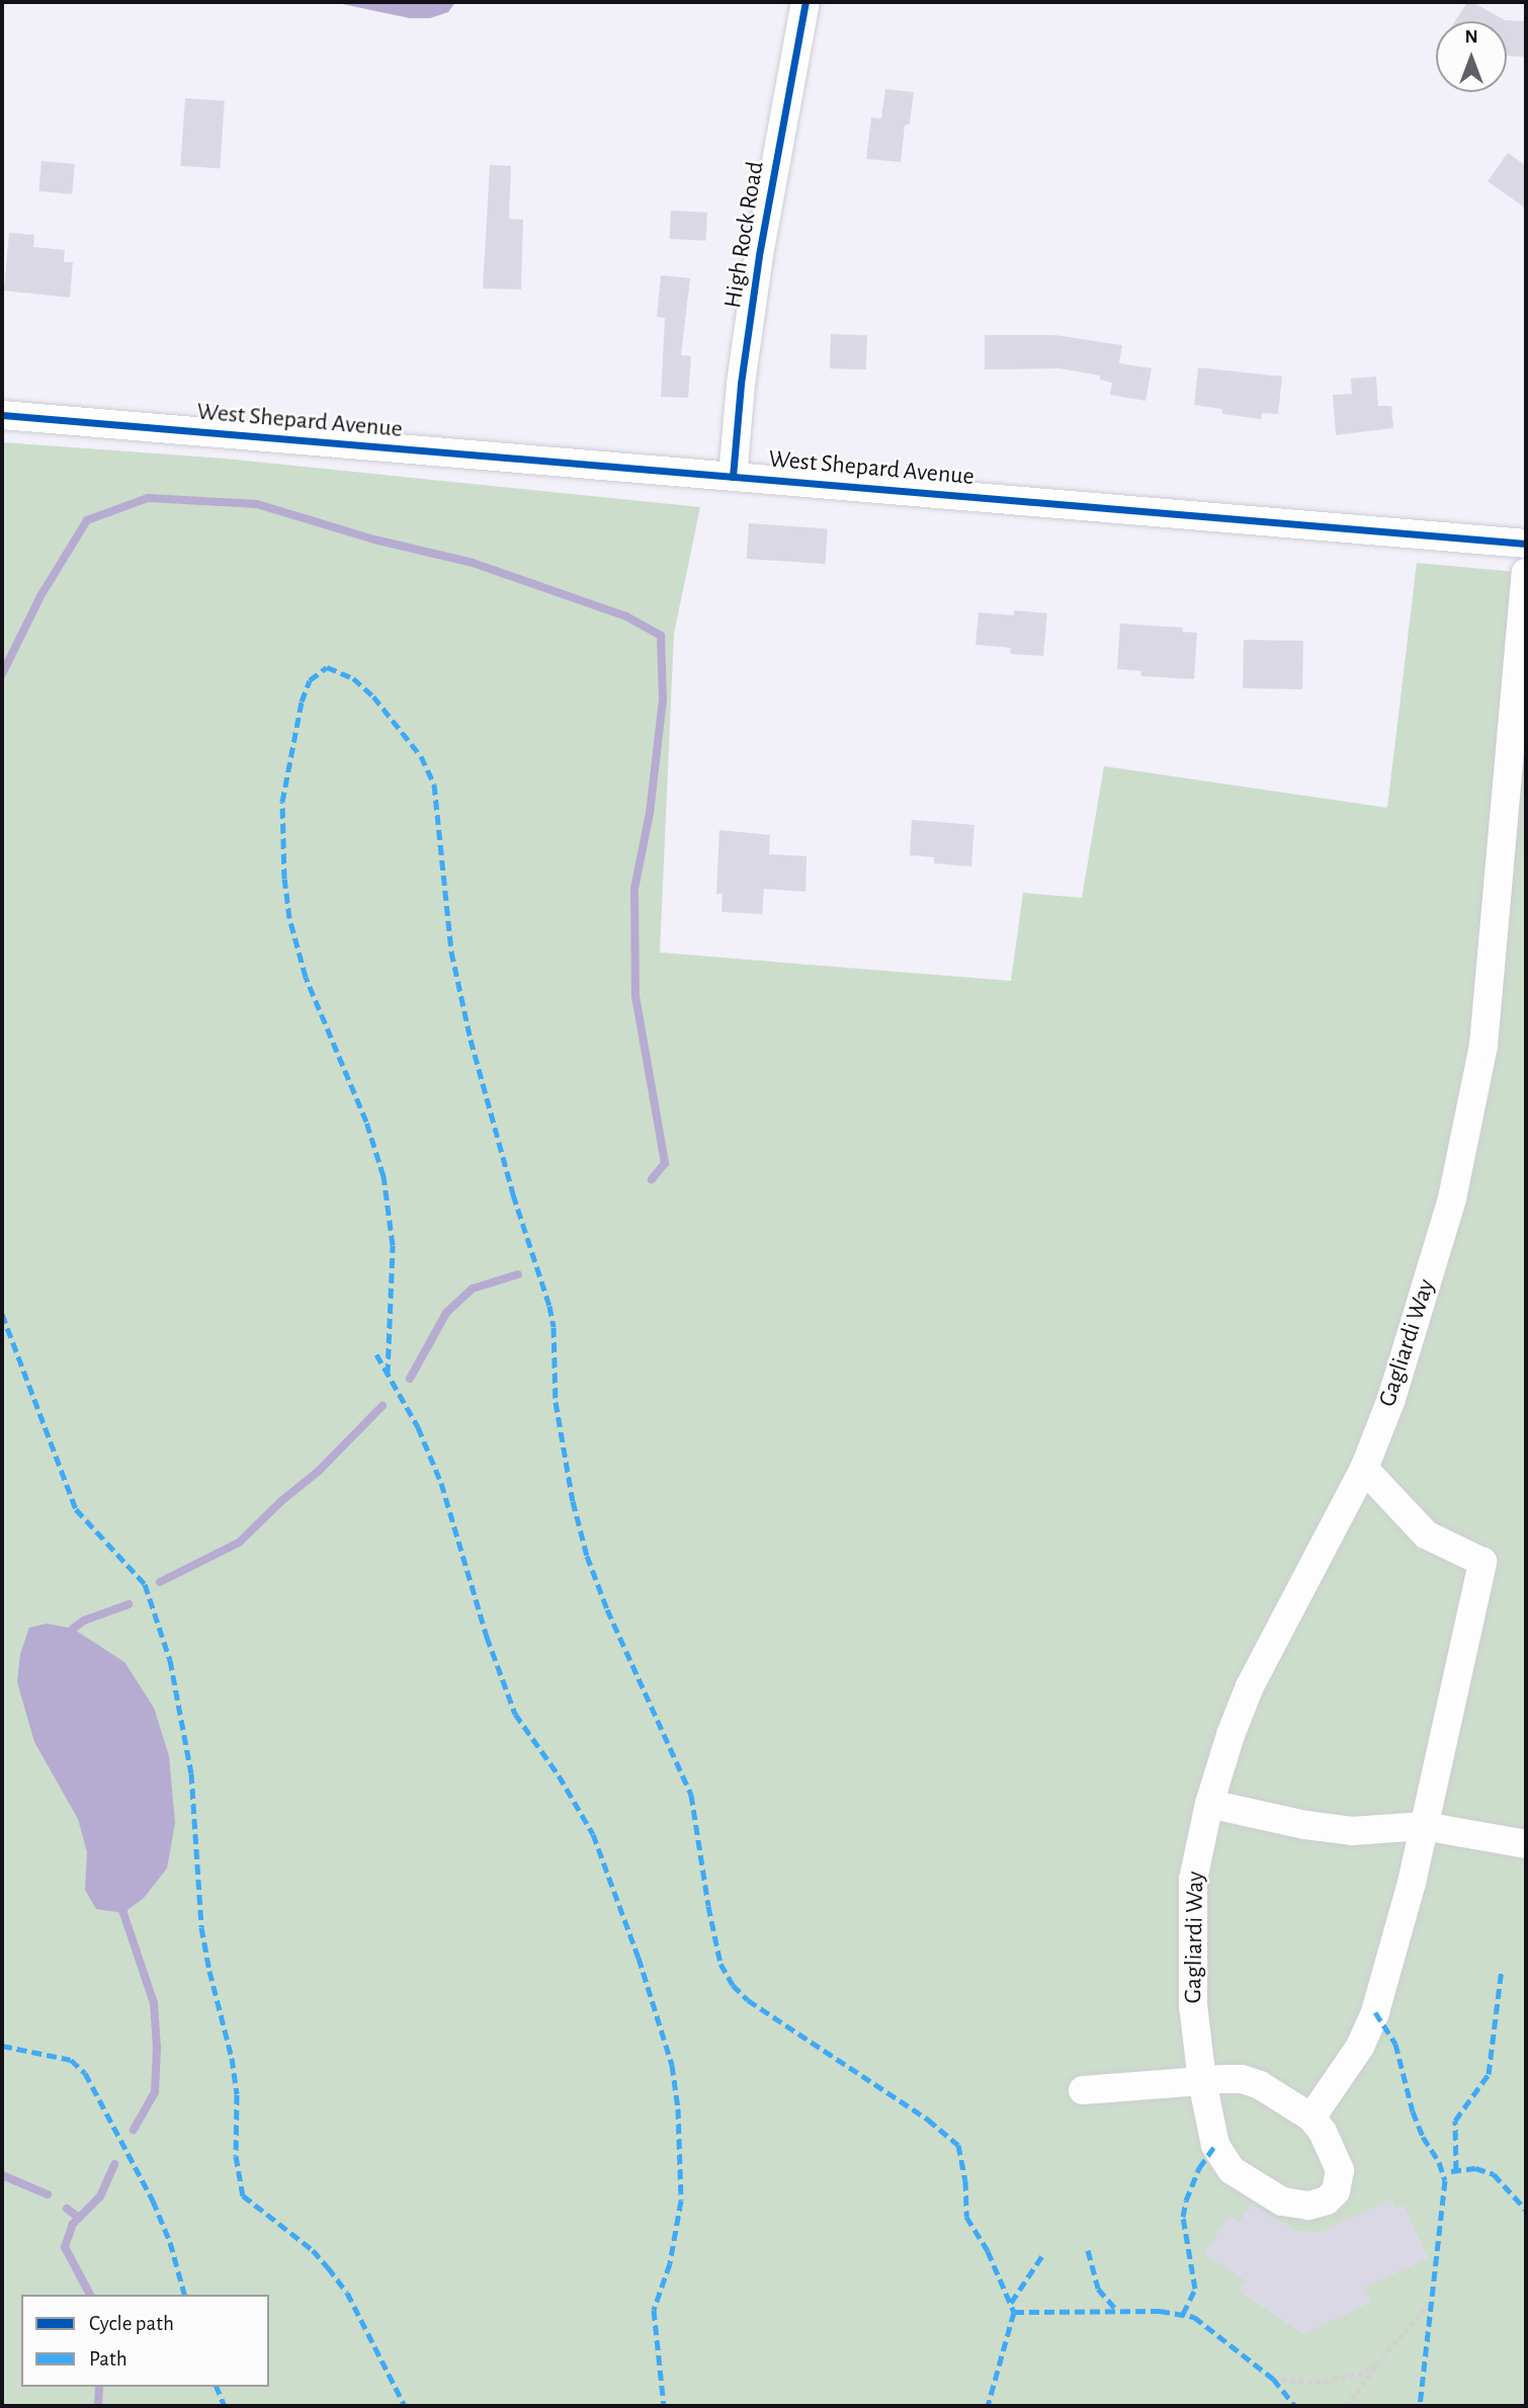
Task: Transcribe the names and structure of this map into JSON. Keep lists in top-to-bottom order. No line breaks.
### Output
{"streets":{"street":["High Rock Road","West Shepard Avenue","Gagliardi Way"]},"crossings":[["High Rock Road","West Shepard Avenue"]],"legend":["Cycle path","Path"],"north":"top"}
